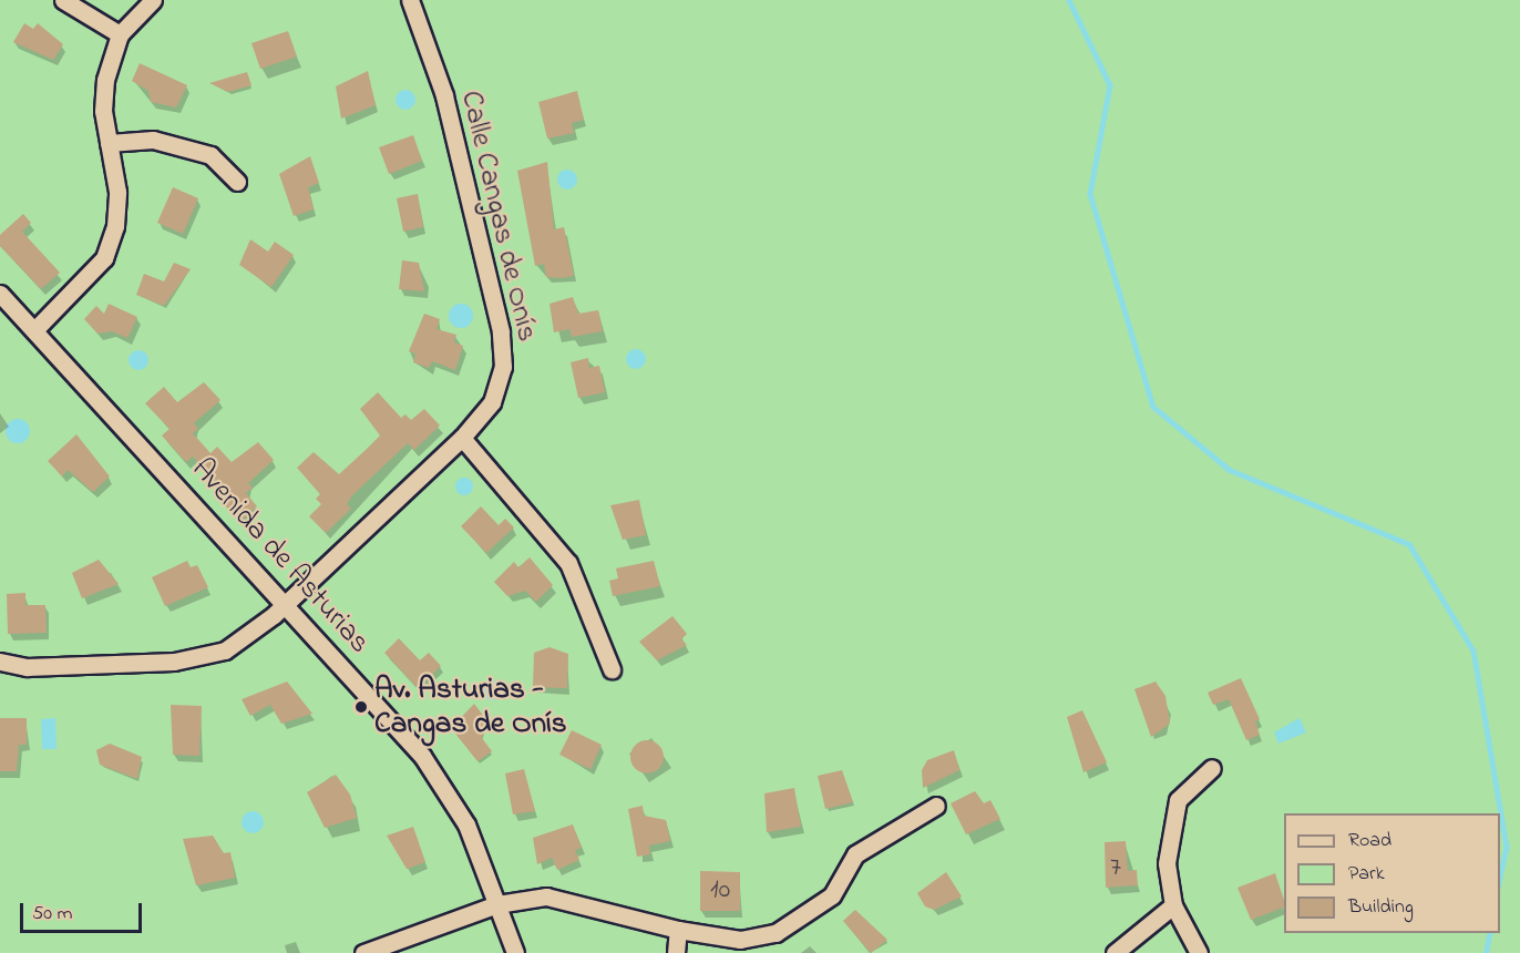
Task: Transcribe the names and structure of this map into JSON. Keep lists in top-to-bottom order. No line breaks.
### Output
{"streets":{"street":["Calle Cangas de Onís","Avenida de Asturias"]},"crossings":[["Calle Cangas de Onís","Avenida de Asturias"]],"places":["Av. Asturias - Cangas de Onís"],"house_numbers":["7","10"],"legend":["Road","Park","Building"],"scale_bar":"50 m"}
